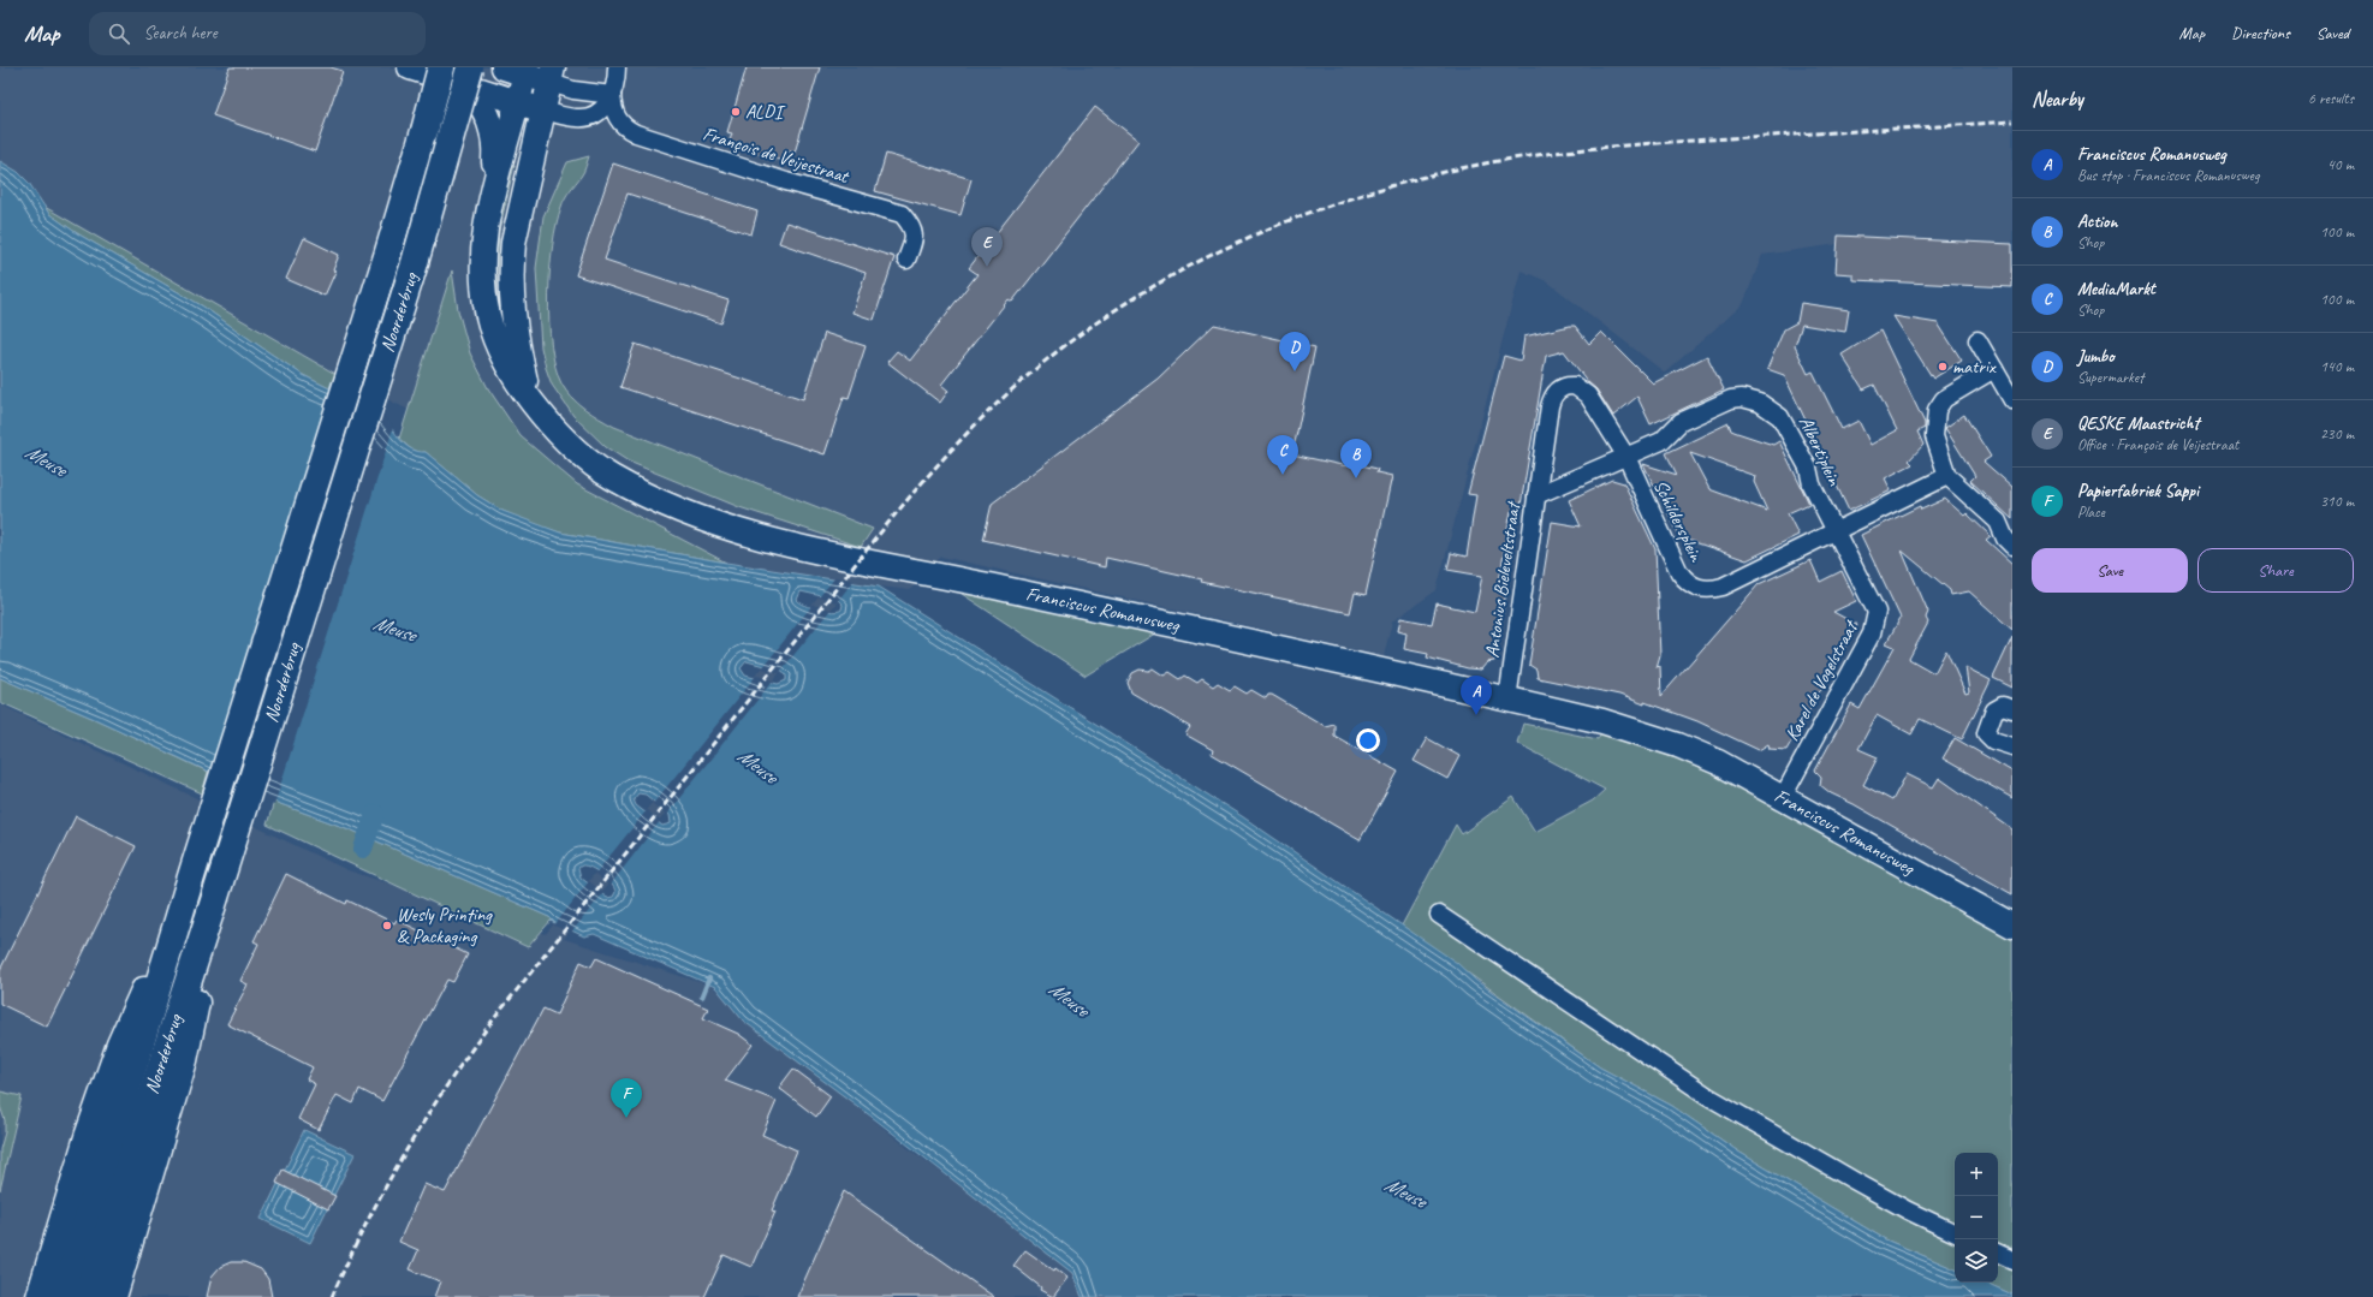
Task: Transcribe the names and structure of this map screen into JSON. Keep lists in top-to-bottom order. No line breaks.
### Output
{"streets":{"main road":["Noorderbrug"],"street":["François de Veijestraat","Albertiplein","Schildersplein","Antonius Bieleveltstraat","Franciscus Romanusweg","Karel de Vogelstraat"]},"crossings":[["Albertiplein","Schildersplein"],["Albertiplein","Antonius Bieleveltstraat"],["Albertiplein","Karel de Vogelstraat"],["Schildersplein","Antonius Bieleveltstraat"],["Schildersplein","Karel de Vogelstraat"],["Antonius Bieleveltstraat","Franciscus Romanusweg"],["Franciscus Romanusweg","Karel de Vogelstraat"]],"water":["Meuse"],"places":["ALDI","matrix","Wesly Printing & Packaging"],"page":{"header":"Map","search":"Search here","nav":["Map","Directions","Saved"],"heading":["Nearby","6 results"],"list":[{"mark":"A","name":"Franciscus Romanusweg","note":"Bus stop · Franciscus Romanusweg","value":"40 m"},{"mark":"B","name":"Action","note":"Shop","value":"100 m"},{"mark":"C","name":"MediaMarkt","note":"Shop","value":"100 m"},{"mark":"D","name":"Jumbo","note":"Supermarket","value":"140 m"},{"mark":"E","name":"QESKE Maastricht","note":"Office · François de Veijestraat","value":"230 m"},{"mark":"F","name":"Papierfabriek Sappi","note":"Place","value":"310 m"}],"pins":["E","D","C","B","A","F"],"buttons":["Save","Share"],"map_buttons":["+","−"]}}
